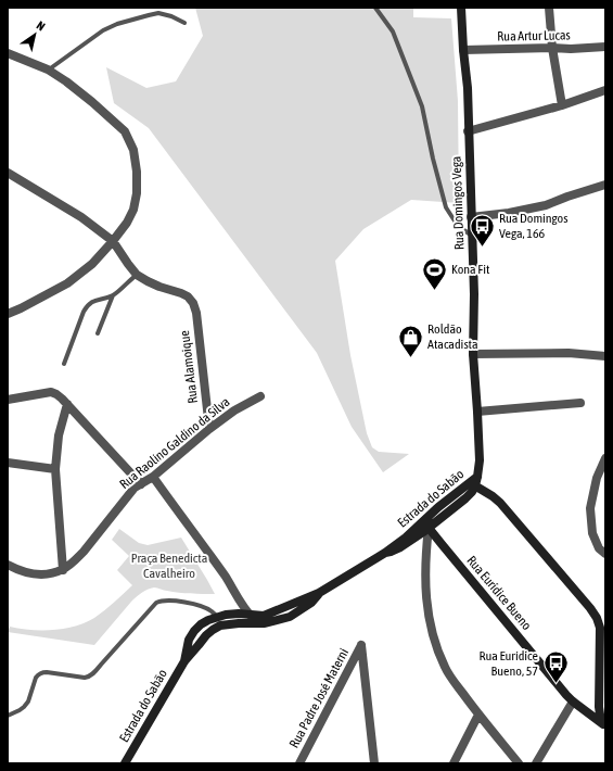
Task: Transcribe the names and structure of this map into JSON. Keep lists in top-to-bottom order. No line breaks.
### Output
{"streets":{"street":["Rua Artur Lucas","Rua Domingos Vega","Rua Alamoique","Rua Raolino Galdino da Silva","Estrada do Sabão","Rua Eurídice Bueno","Rua Padre José Materni"]},"crossings":[["Rua Artur Lucas","Rua Domingos Vega"],["Rua Domingos Vega","Estrada do Sabão"],["Rua Alamoique","Rua Raolino Galdino da Silva"],["Estrada do Sabão","Rua Eurídice Bueno"]],"parks":["Praça Benedicta Cavalheiro"],"places":{"bus stop":["Rua Domingos Vega, 166","Rua Eurídice Bueno, 57"],"sports":["Kona Fit"],"shop":["Roldão Atacadista"]},"north":"top right"}
